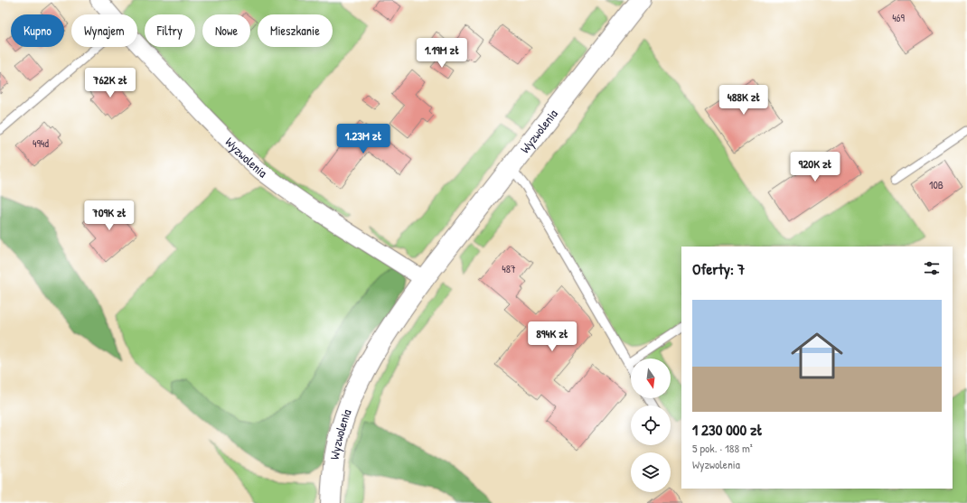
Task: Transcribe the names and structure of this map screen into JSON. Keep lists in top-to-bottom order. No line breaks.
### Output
{"streets":{"street":["Wyzwolenia"]},"house_numbers":["469","494d","10B","487"],"north":"bottom","page":{"chip":["Kupno","Wynajem","Filtry","Nowe","Mieszkanie"],"price":["1.19M zł","762K zł","488K zł","1.23M zł","920K zł","709K zł","894K zł"],"heading":"Oferty: 7","list":[{"name":"1 230 000 zł","note":"5 pok. · 188 m² · Wyzwolenia"}]}}
